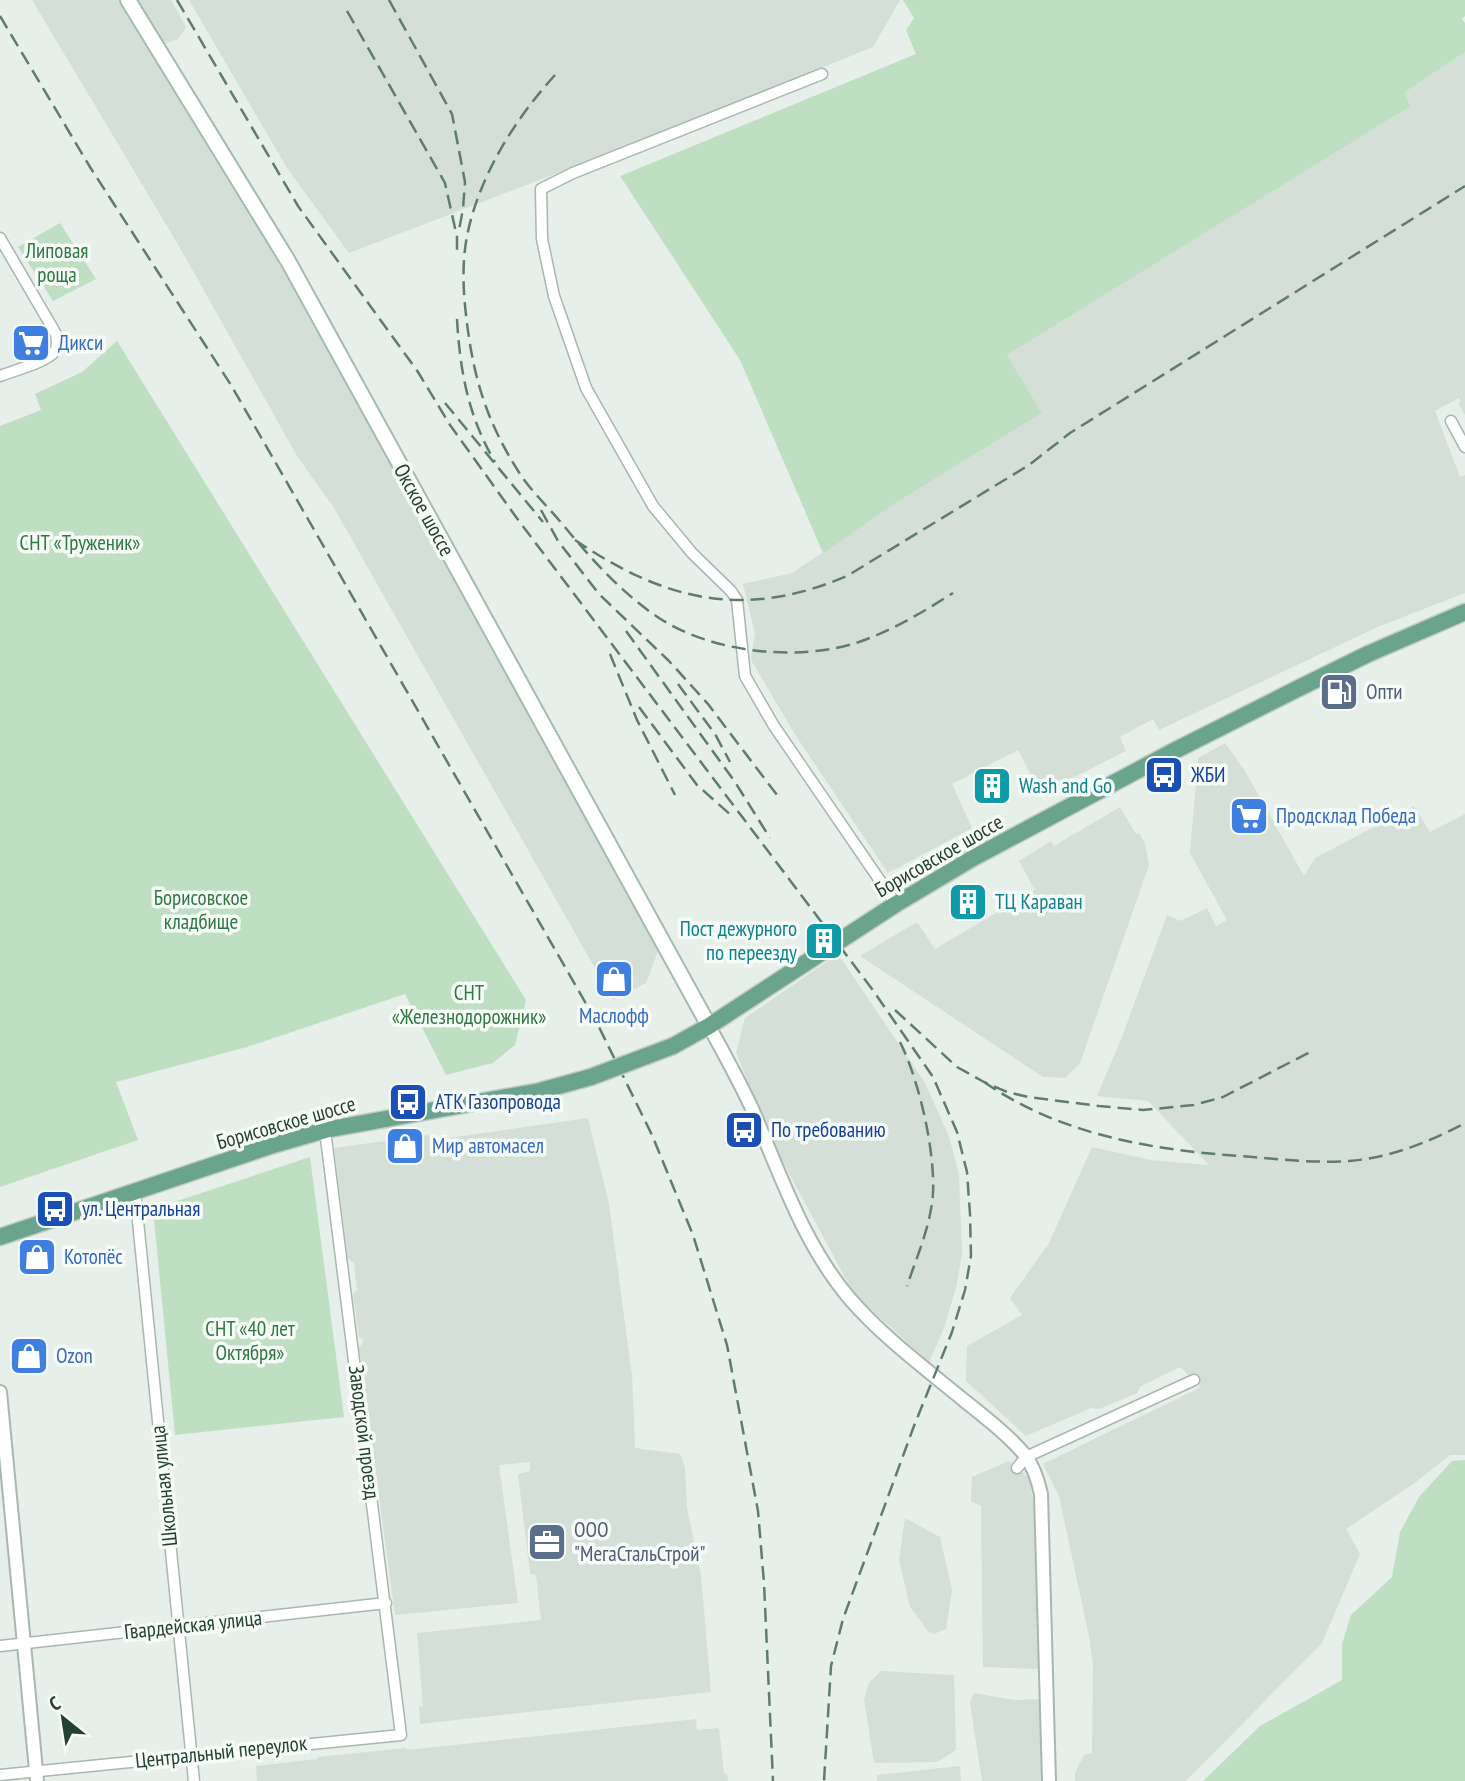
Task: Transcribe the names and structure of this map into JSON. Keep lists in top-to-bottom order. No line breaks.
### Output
{"streets":{"main road":["Окское шоссе","Борисовское шоссе"],"street":["Заводской проезд","Школьная улица","Гвардейская улица","Центральный переулок"]},"crossings":[["Окское шоссе","Борисовское шоссе"],["Борисовское шоссе","Заводской проезд"],["Борисовское шоссе","Школьная улица"],["Заводской проезд","Гвардейская улица"],["Заводской проезд","Центральный переулок"],["Школьная улица","Гвардейская улица"],["Школьная улица","Центральный переулок"]],"parks":["Липовая роща","СНТ «Труженик»","Борисовское кладбище","СНТ «Железнодорожник»","СНТ «40 лет Октября»"],"places":{"supermarket":["Дикси","Продсклад Победа"],"fuel station":["Опти"],"bus stop":["ЖБИ","АТК Газопровода","По требованию","ул. Центральная"],"building":["Wash and Go","ТЦ Караван","Пост дежурного по переезду"],"shop":["Маслофф","Мир автомасел","Котопёс","Ozon"],"office":["ООО \"МегаСтальСтрой\""]},"north":"top left"}
